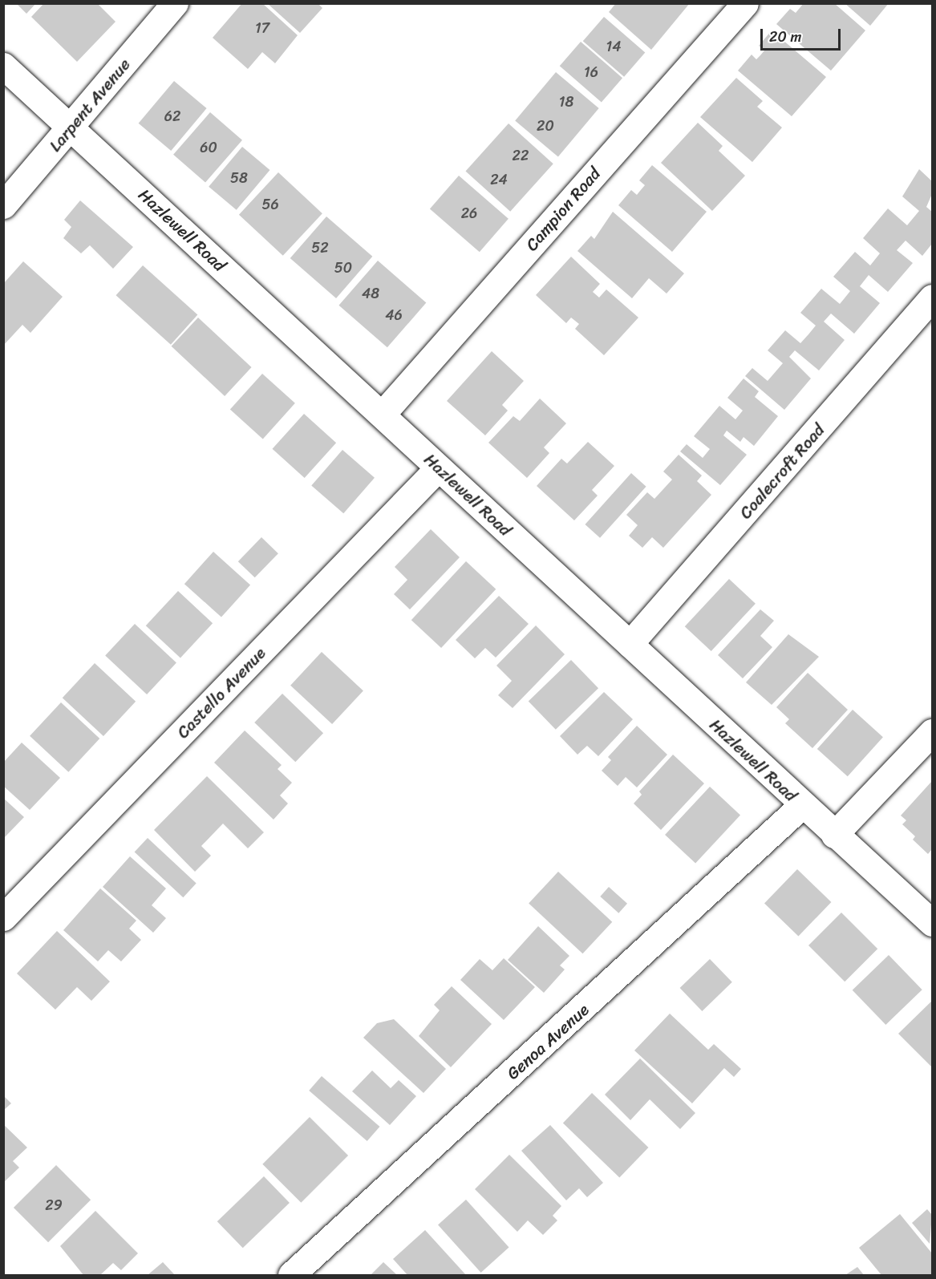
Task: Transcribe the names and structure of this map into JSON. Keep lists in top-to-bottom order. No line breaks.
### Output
{"streets":{"street":["Larpent Avenue","Campion Road","Hazlewell Road","Coalecroft Road","Castello Avenue","Genoa Avenue"]},"crossings":[["Larpent Avenue","Hazlewell Road"],["Campion Road","Hazlewell Road"],["Hazlewell Road","Coalecroft Road"],["Hazlewell Road","Castello Avenue"],["Hazlewell Road","Genoa Avenue"]],"house_numbers":["17","14","16","18","62","20","60","22","58","24","56","26","52","50","48","46","29"],"scale_bar":"20 m"}
